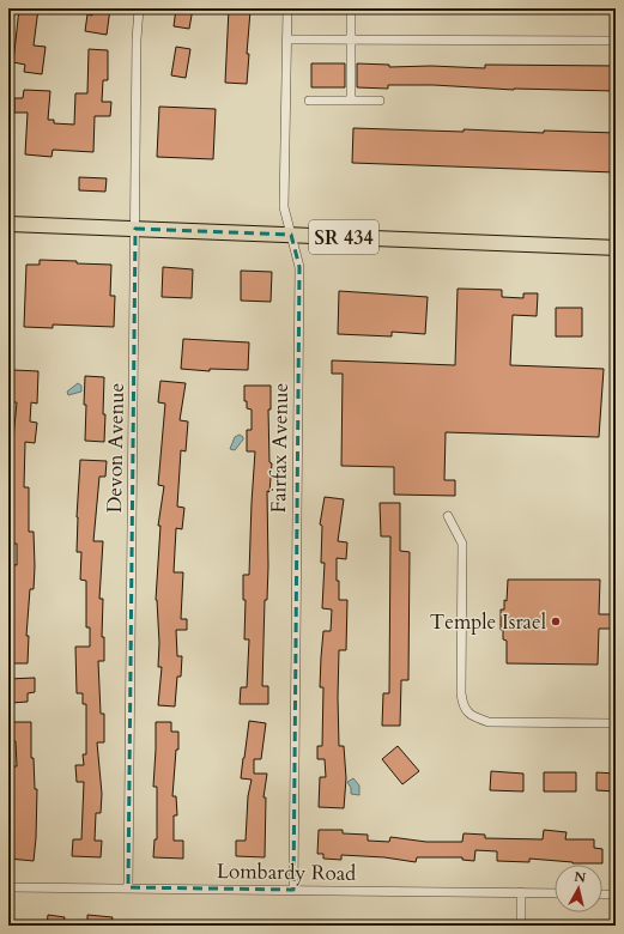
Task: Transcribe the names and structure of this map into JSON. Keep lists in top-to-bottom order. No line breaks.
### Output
{"streets":{"main road":["SR 434"],"street":["Devon Avenue","Fairfax Avenue","Lombardy Road"]},"crossings":[["SR 434","Devon Avenue"],["SR 434","Fairfax Avenue"],["Devon Avenue","Lombardy Road"],["Fairfax Avenue","Lombardy Road"]],"places":["Temple Israel"],"north":"top"}
